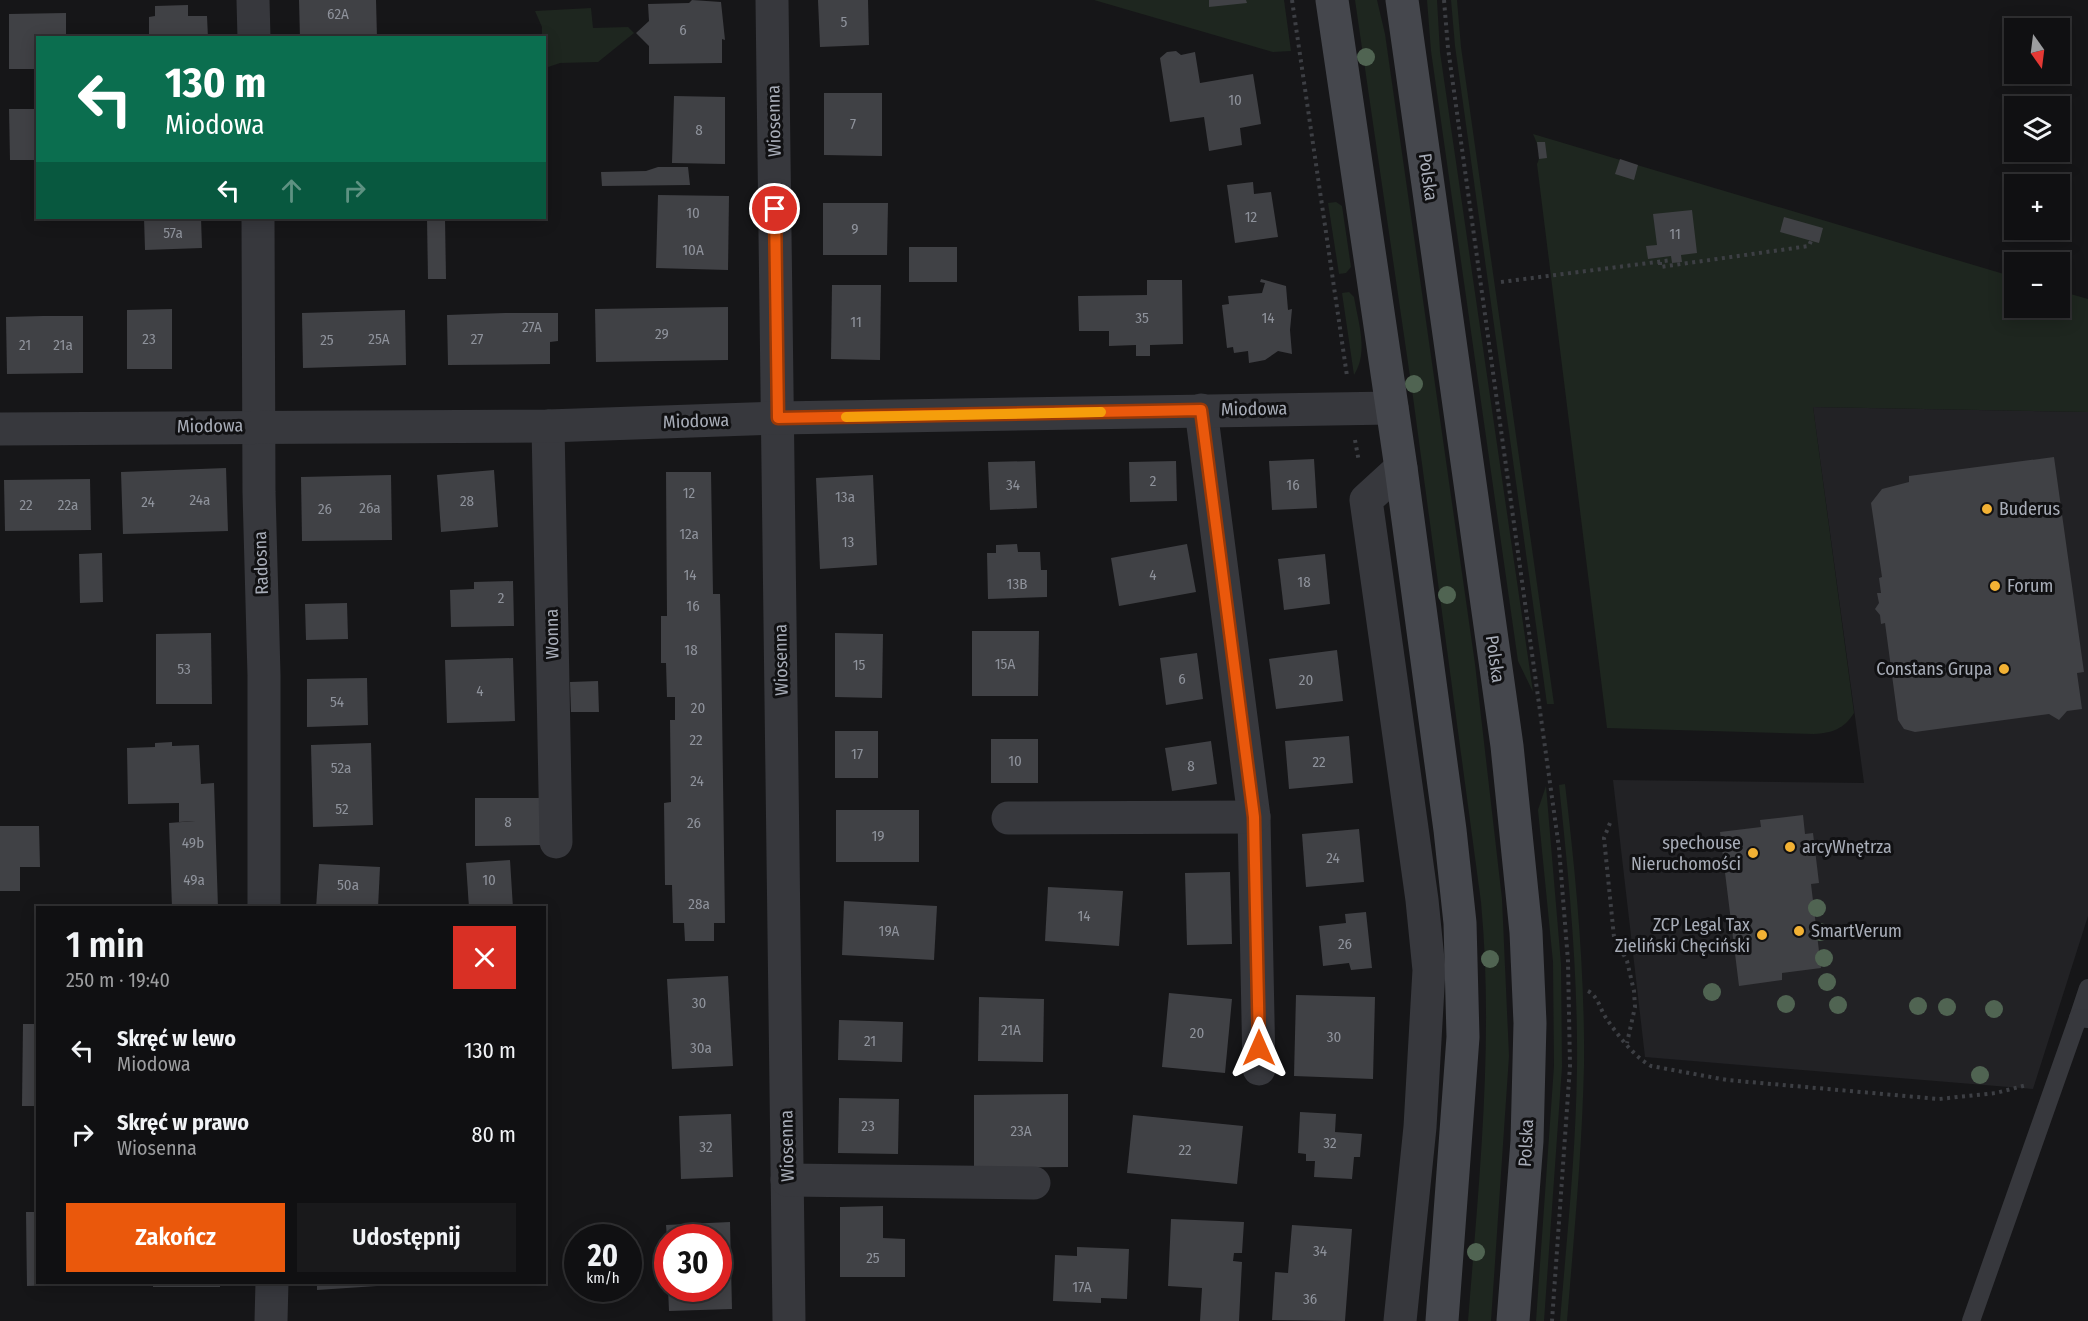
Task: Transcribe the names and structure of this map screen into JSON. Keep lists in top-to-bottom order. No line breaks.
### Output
{"streets":{"street":["Wiosenna","Polska","Miodowa","Radosna","Wonna"]},"crossings":[["Wiosenna","Miodowa"],["Miodowa","Radosna"],["Miodowa","Wonna"]],"places":["Buderus","Forum","Constans Grupa","arcyWnętrza","spechouse Nieruchomości","SmartVerum","ZCP Legal Tax Zieliński Chęciński"],"house_numbers":["62A","5","6","10","7","8","10","12","9","57a","11","10A","35","14","11","27A","29","23","25A","27","25","21","21a","2","34","16","12","13a","24a","28","24","22","22a","26a","26","12a","13","14","4","18","13B","2","16","18","15A","15","53","6","20","4","54","20","22","17","10","22","8","52a","24","52","8","26","19","49b","24","49a","10","50a","28a","14","19A","26","30","21A","20","30","21","30a","23","23A","32","32","22","34","25","17A","36"],"north":"bottom","page":{"map_buttons":["+","−"],"turn":["130 m","Miodowa"],"heading":["1 min","250 m · 19:40"],"list":[{"name":"Skręć w lewo","note":"Miodowa","value":"130 m"},{"name":"Skręć w prawo","note":"Wiosenna","value":"80 m"}],"buttons":["Zakończ","Udostępnij"],"speed":"20 km/h","limit":"30"}}
